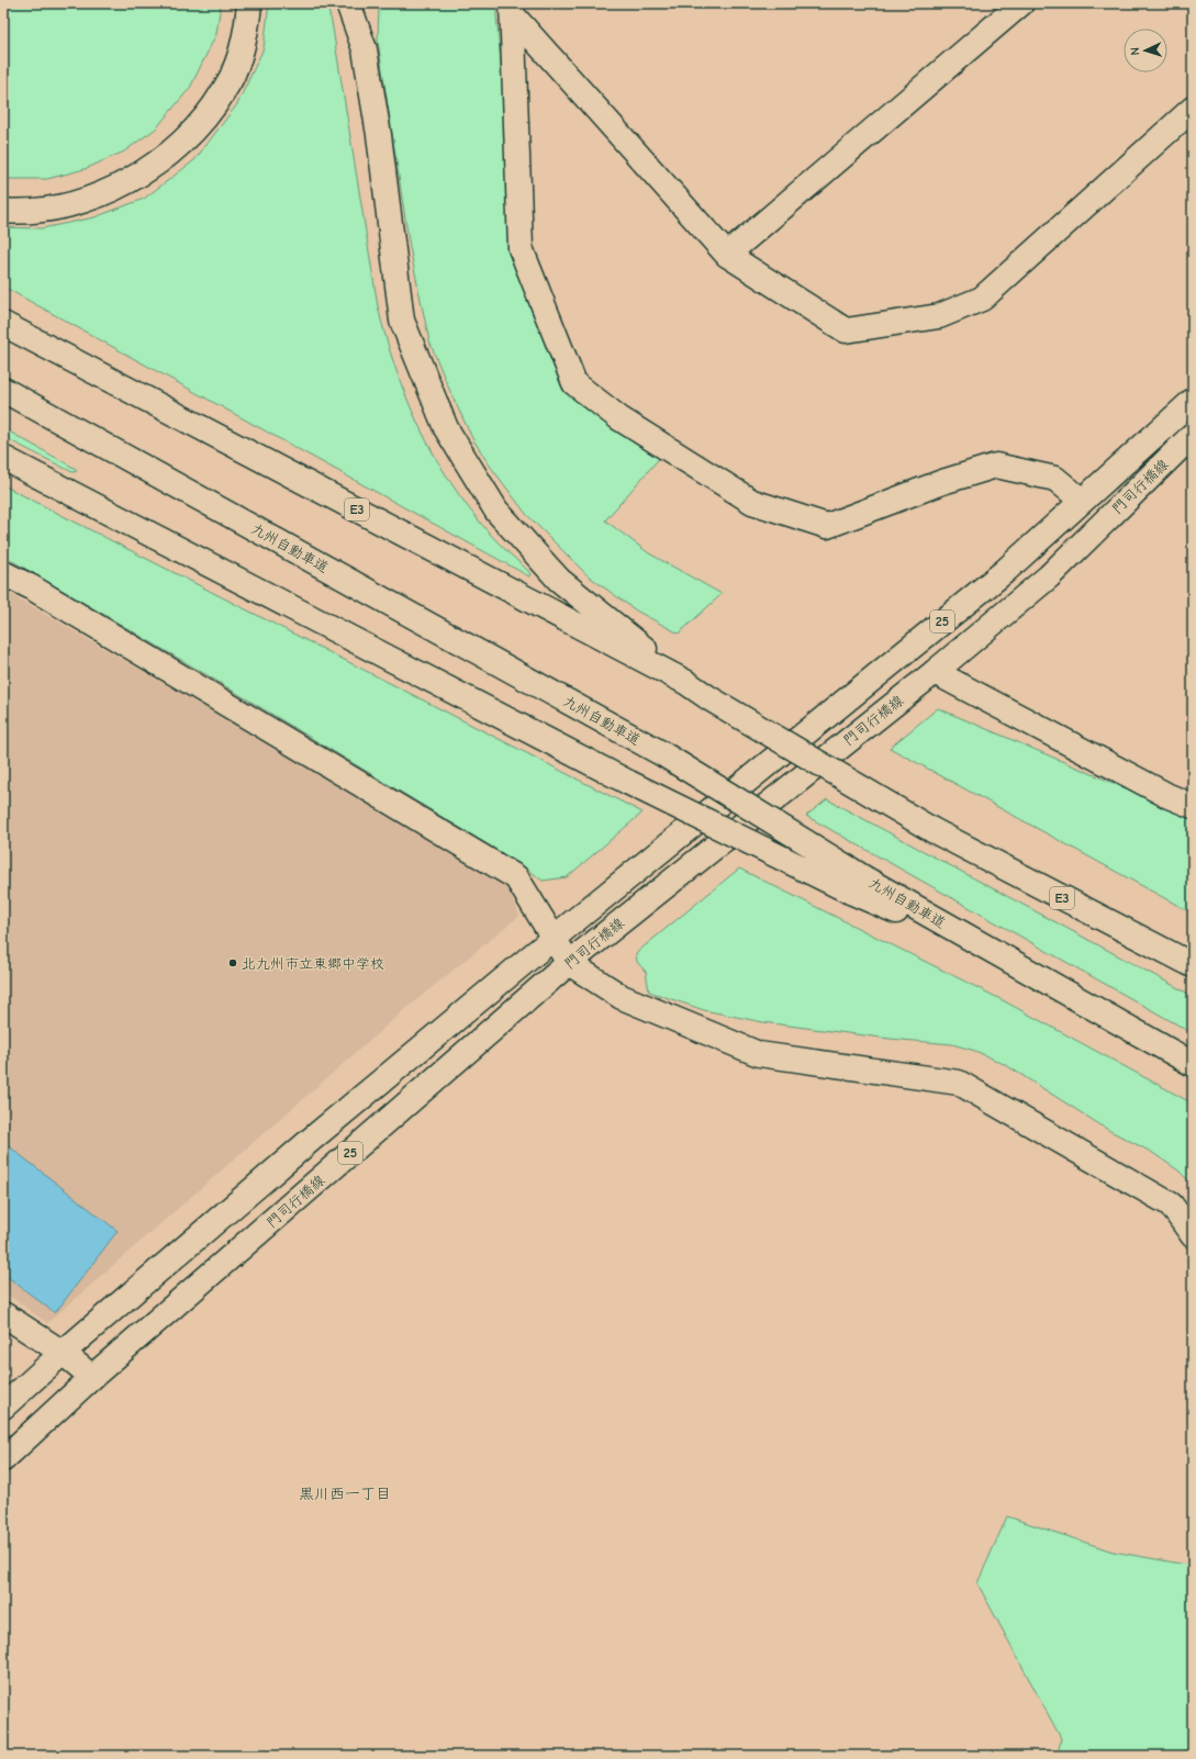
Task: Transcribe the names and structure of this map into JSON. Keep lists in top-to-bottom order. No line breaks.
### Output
{"streets":{"main road":["門司行橋線","E3","九州自動車道","25"]},"districts":["黒川西一丁目"],"places":["北九州市立東郷中学校"],"north":"left"}
